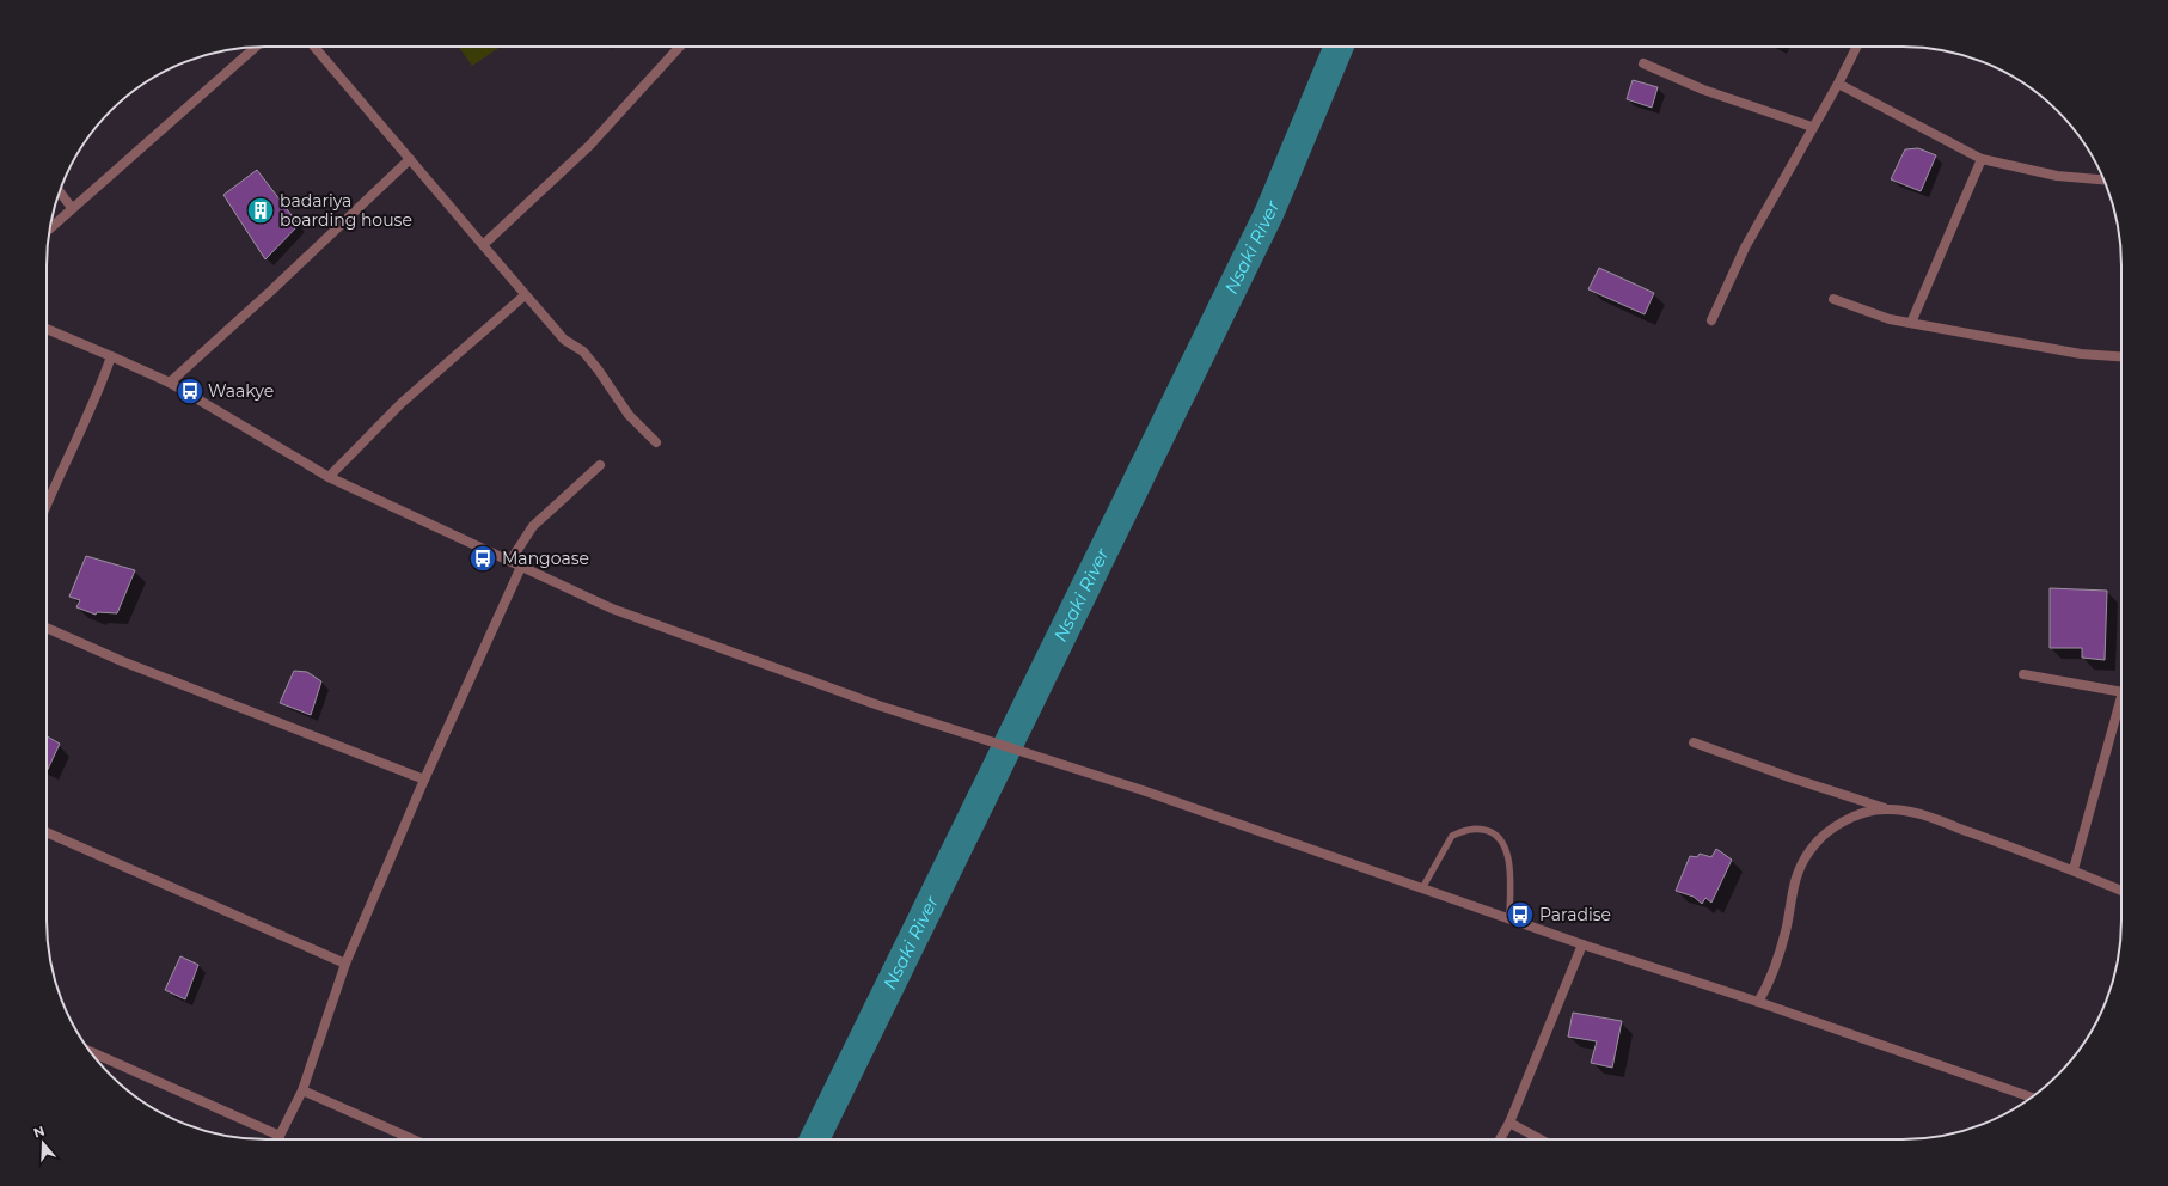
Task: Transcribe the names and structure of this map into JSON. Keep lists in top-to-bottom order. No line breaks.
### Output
{"water":["Nsaki River"],"places":{"building":["badariya boarding house"],"bus stop":["Waakye","Mangoase","Paradise"]},"north":"top"}
